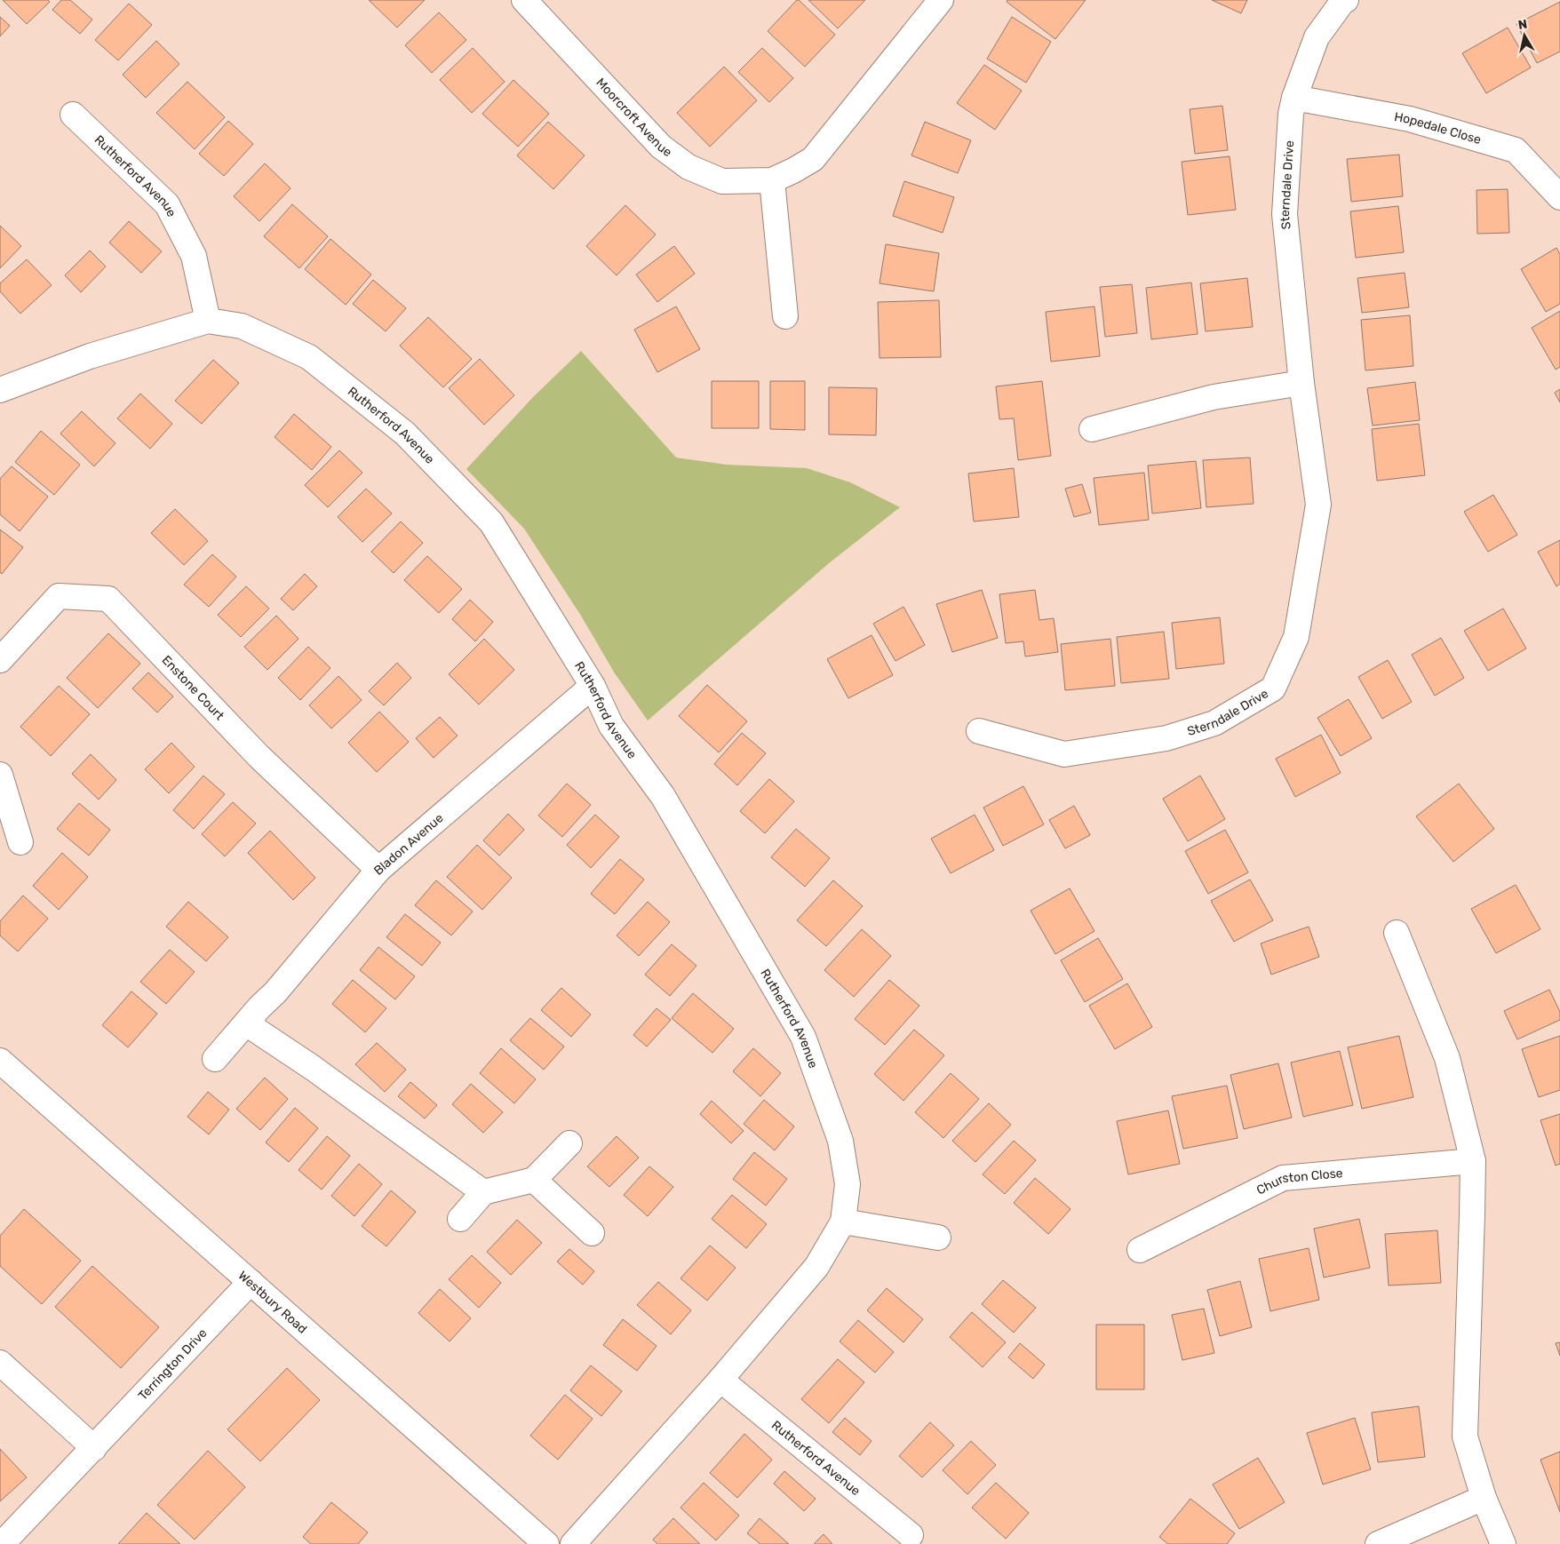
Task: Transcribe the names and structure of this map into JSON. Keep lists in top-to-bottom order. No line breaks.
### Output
{"streets":{"street":["Moorcroft Avenue","Hopedale Close","Rutherford Avenue","Sterndale Drive","Enstone Court","Bladon Avenue","Churston Close","Westbury Road","Terrington Drive"]},"crossings":[["Hopedale Close","Sterndale Drive"],["Rutherford Avenue","Bladon Avenue"],["Enstone Court","Bladon Avenue"],["Westbury Road","Terrington Drive"]],"north":"top"}
